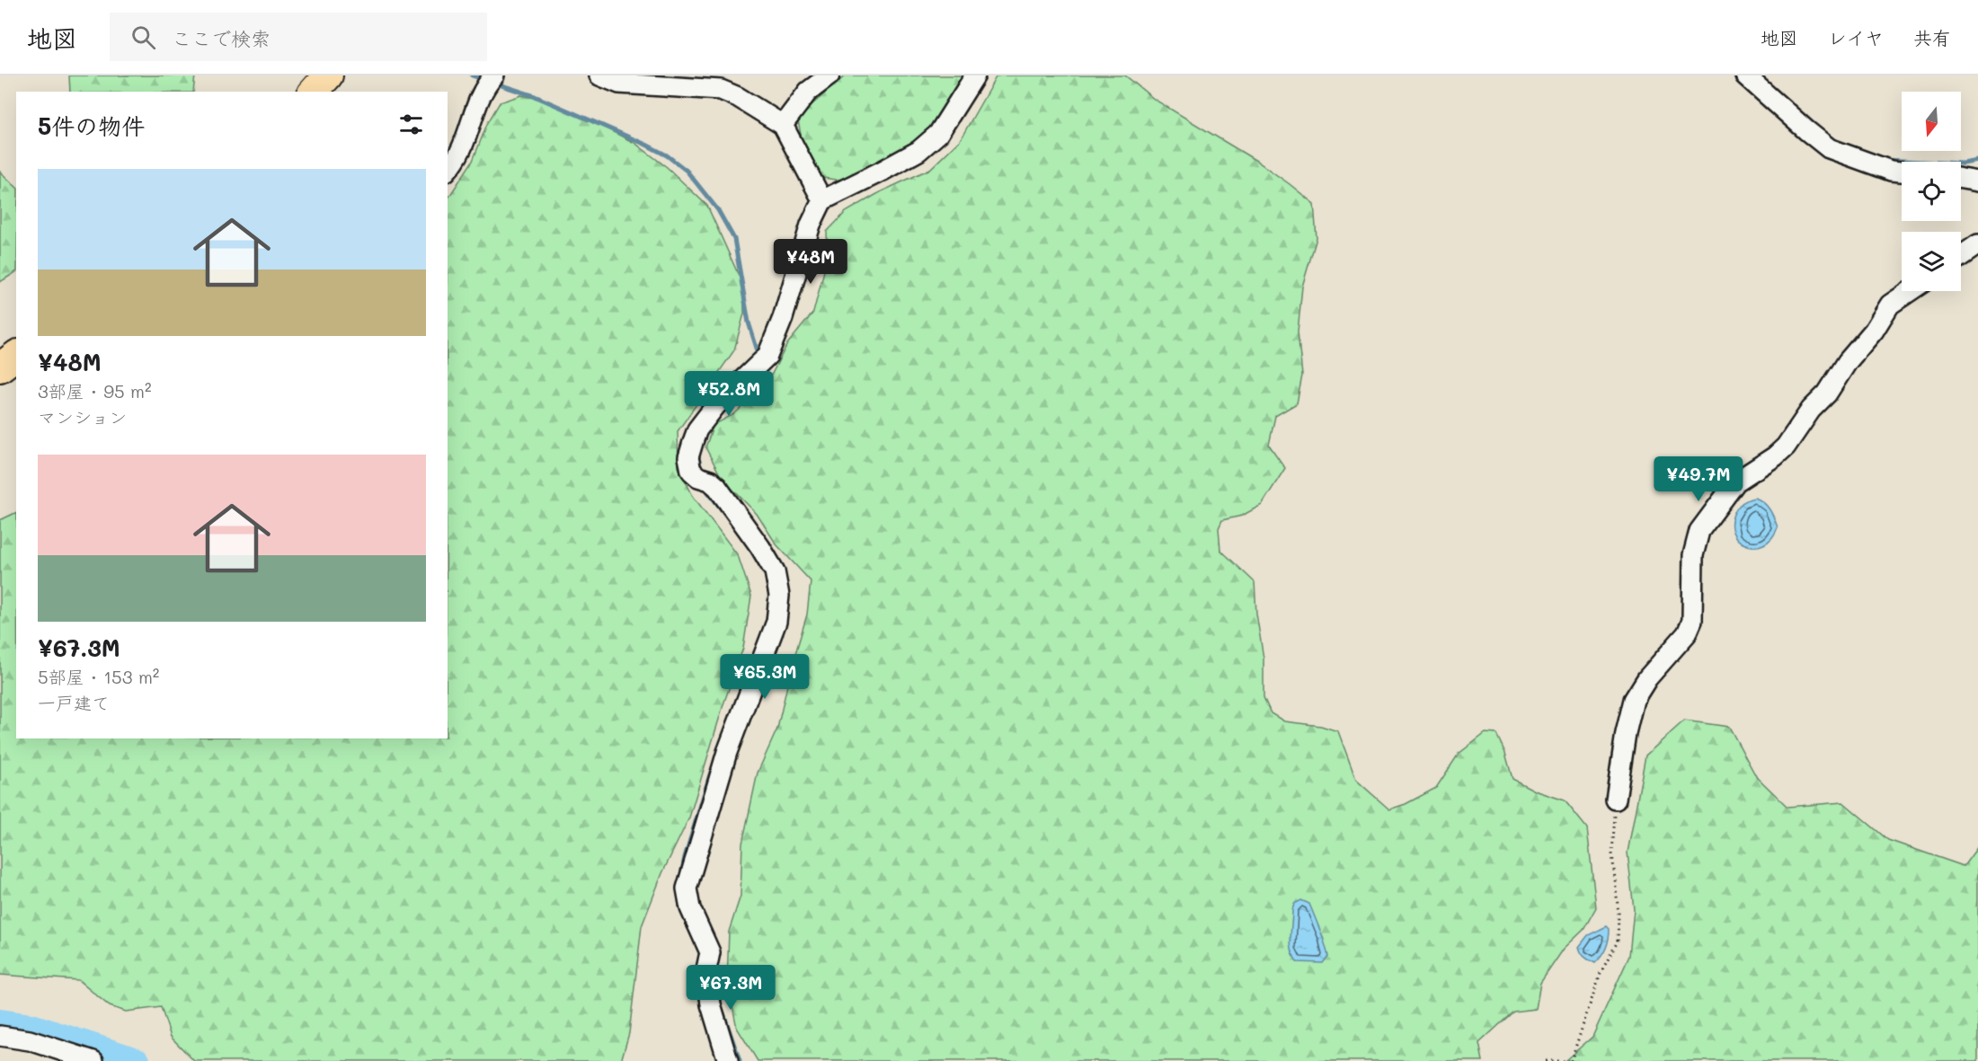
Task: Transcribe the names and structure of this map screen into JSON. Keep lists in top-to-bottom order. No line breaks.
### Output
{"north":"bottom","page":{"header":"地図","search":"ここで検索","nav":["地図","レイヤ","共有"],"heading":"5件の物件","list":[{"name":"¥48M","note":"3部屋 · 95 m² · マンション"},{"name":"¥67.3M","note":"5部屋 · 153 m² · 一戸建て"}],"price":["¥48M","¥52.8M","¥49.7M","¥65.3M","¥67.3M"]}}
